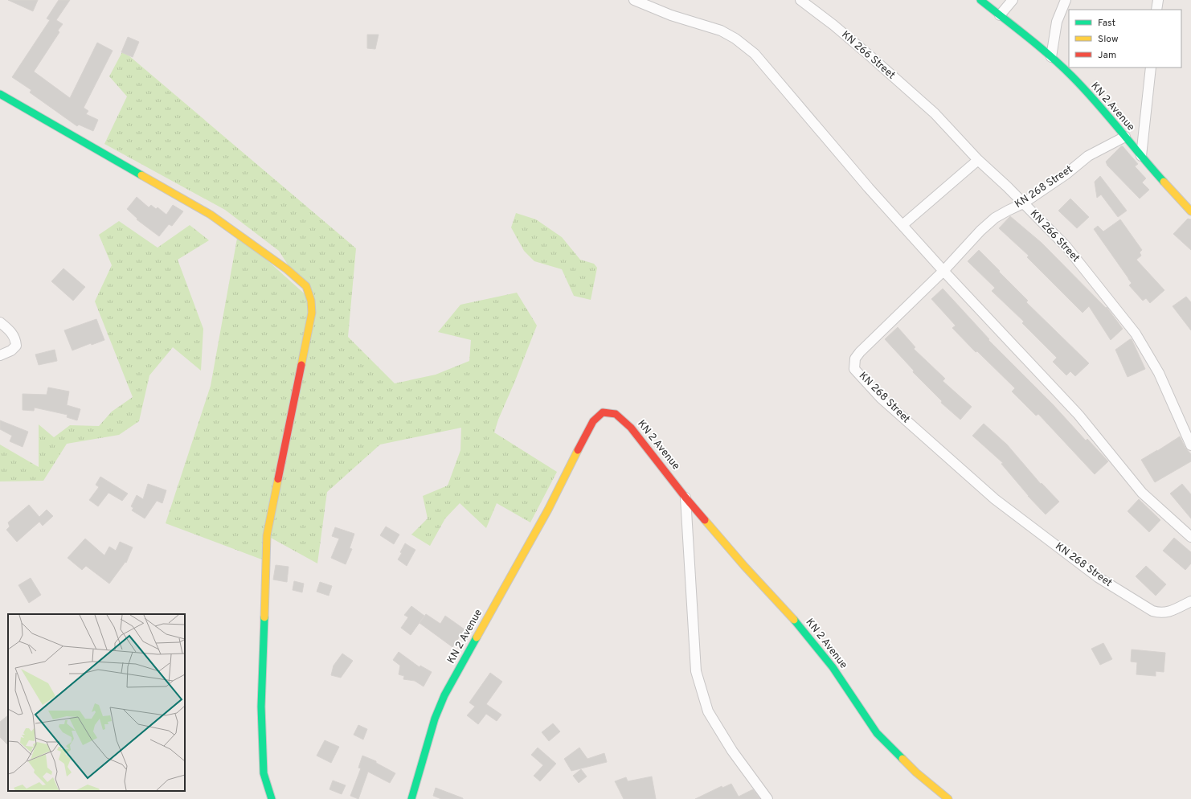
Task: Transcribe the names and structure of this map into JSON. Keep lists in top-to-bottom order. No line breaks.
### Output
{"streets":{"main road":["KN 2 Avenue"],"street":["KN 266 Street","KN 268 Street"]},"crossings":[["KN 266 Street","KN 268 Street"],["KN 2 Avenue","KN 268 Street"]],"legend":["Fast","Slow","Jam"]}
